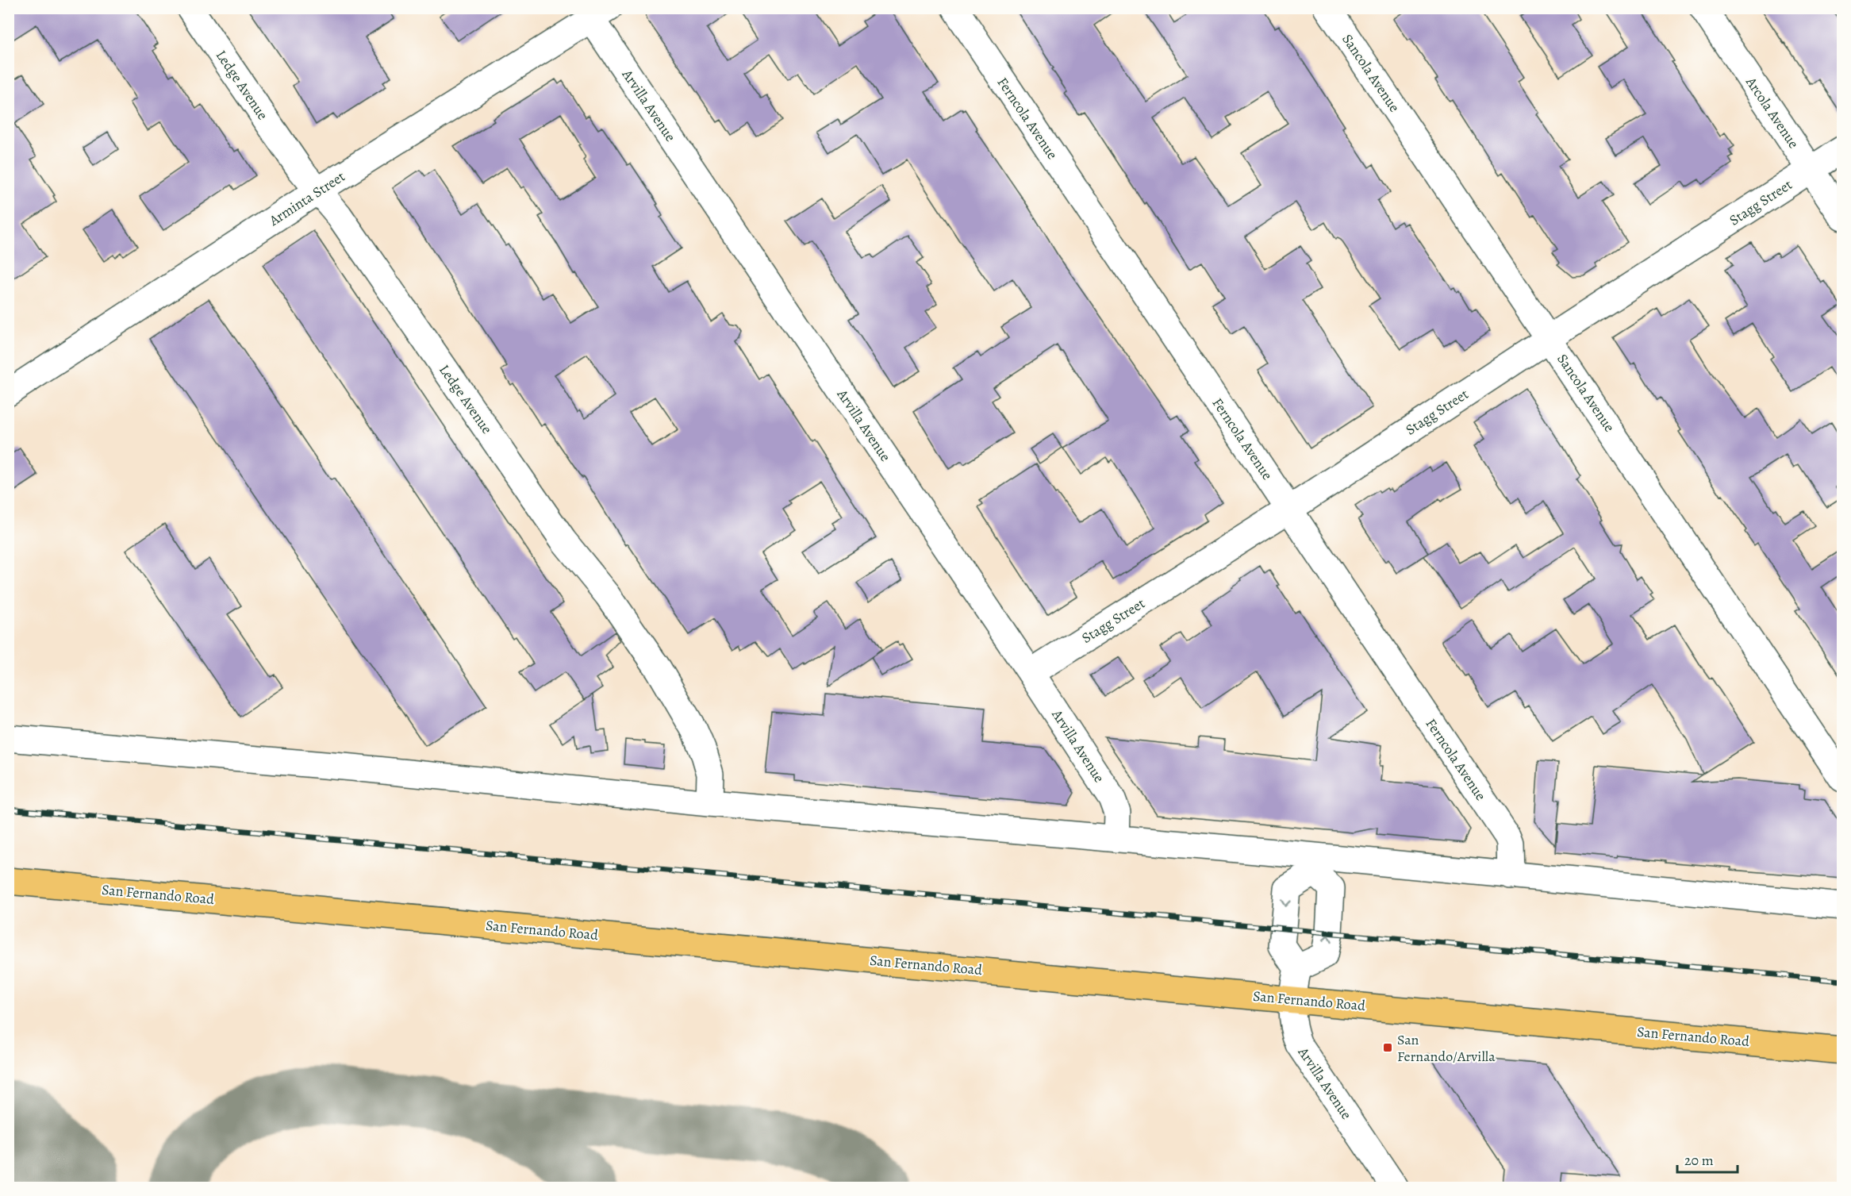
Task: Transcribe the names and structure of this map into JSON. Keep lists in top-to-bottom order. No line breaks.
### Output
{"streets":{"main road":["San Fernando Road"],"street":["Sancola Avenue","Ledge Avenue","Arvilla Avenue","Arcola Avenue","Ferncola Avenue","Arminta Street","Stagg Street"]},"crossings":[["Sancola Avenue","Stagg Street"],["Ledge Avenue","Arminta Street"],["Arvilla Avenue","Arminta Street"],["Arvilla Avenue","Stagg Street"],["Arvilla Avenue","San Fernando Road"],["Arcola Avenue","Stagg Street"],["Ferncola Avenue","Stagg Street"]],"places":{"transit":["San Fernando/Arvilla"]},"scale_bar":"20 m"}
